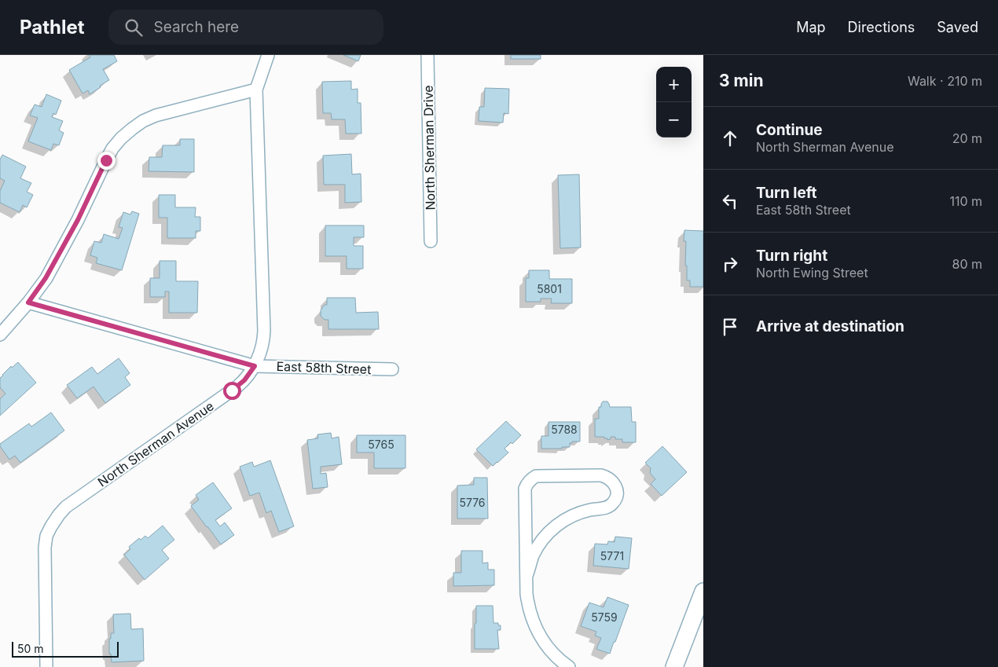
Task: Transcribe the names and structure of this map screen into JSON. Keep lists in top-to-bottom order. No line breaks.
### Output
{"streets":{"street":["North Sherman Drive","East 58th Street","North Sherman Avenue"]},"crossings":[["East 58th Street","North Sherman Avenue"]],"house_numbers":["5801","5788","5765","5776","5771","5759"],"scale_bar":"50 m","page":{"header":"Pathlet","search":"Search here","nav":["Map","Directions","Saved"],"heading":["3 min","Walk · 210 m"],"map_buttons":["+","−"],"list":[["Continue","North Sherman Avenue","20 m"],["Turn left","East 58th Street","110 m"],["Turn right","North Ewing Street","80 m"],"Arrive at destination"],"scale":"50 m"}}
